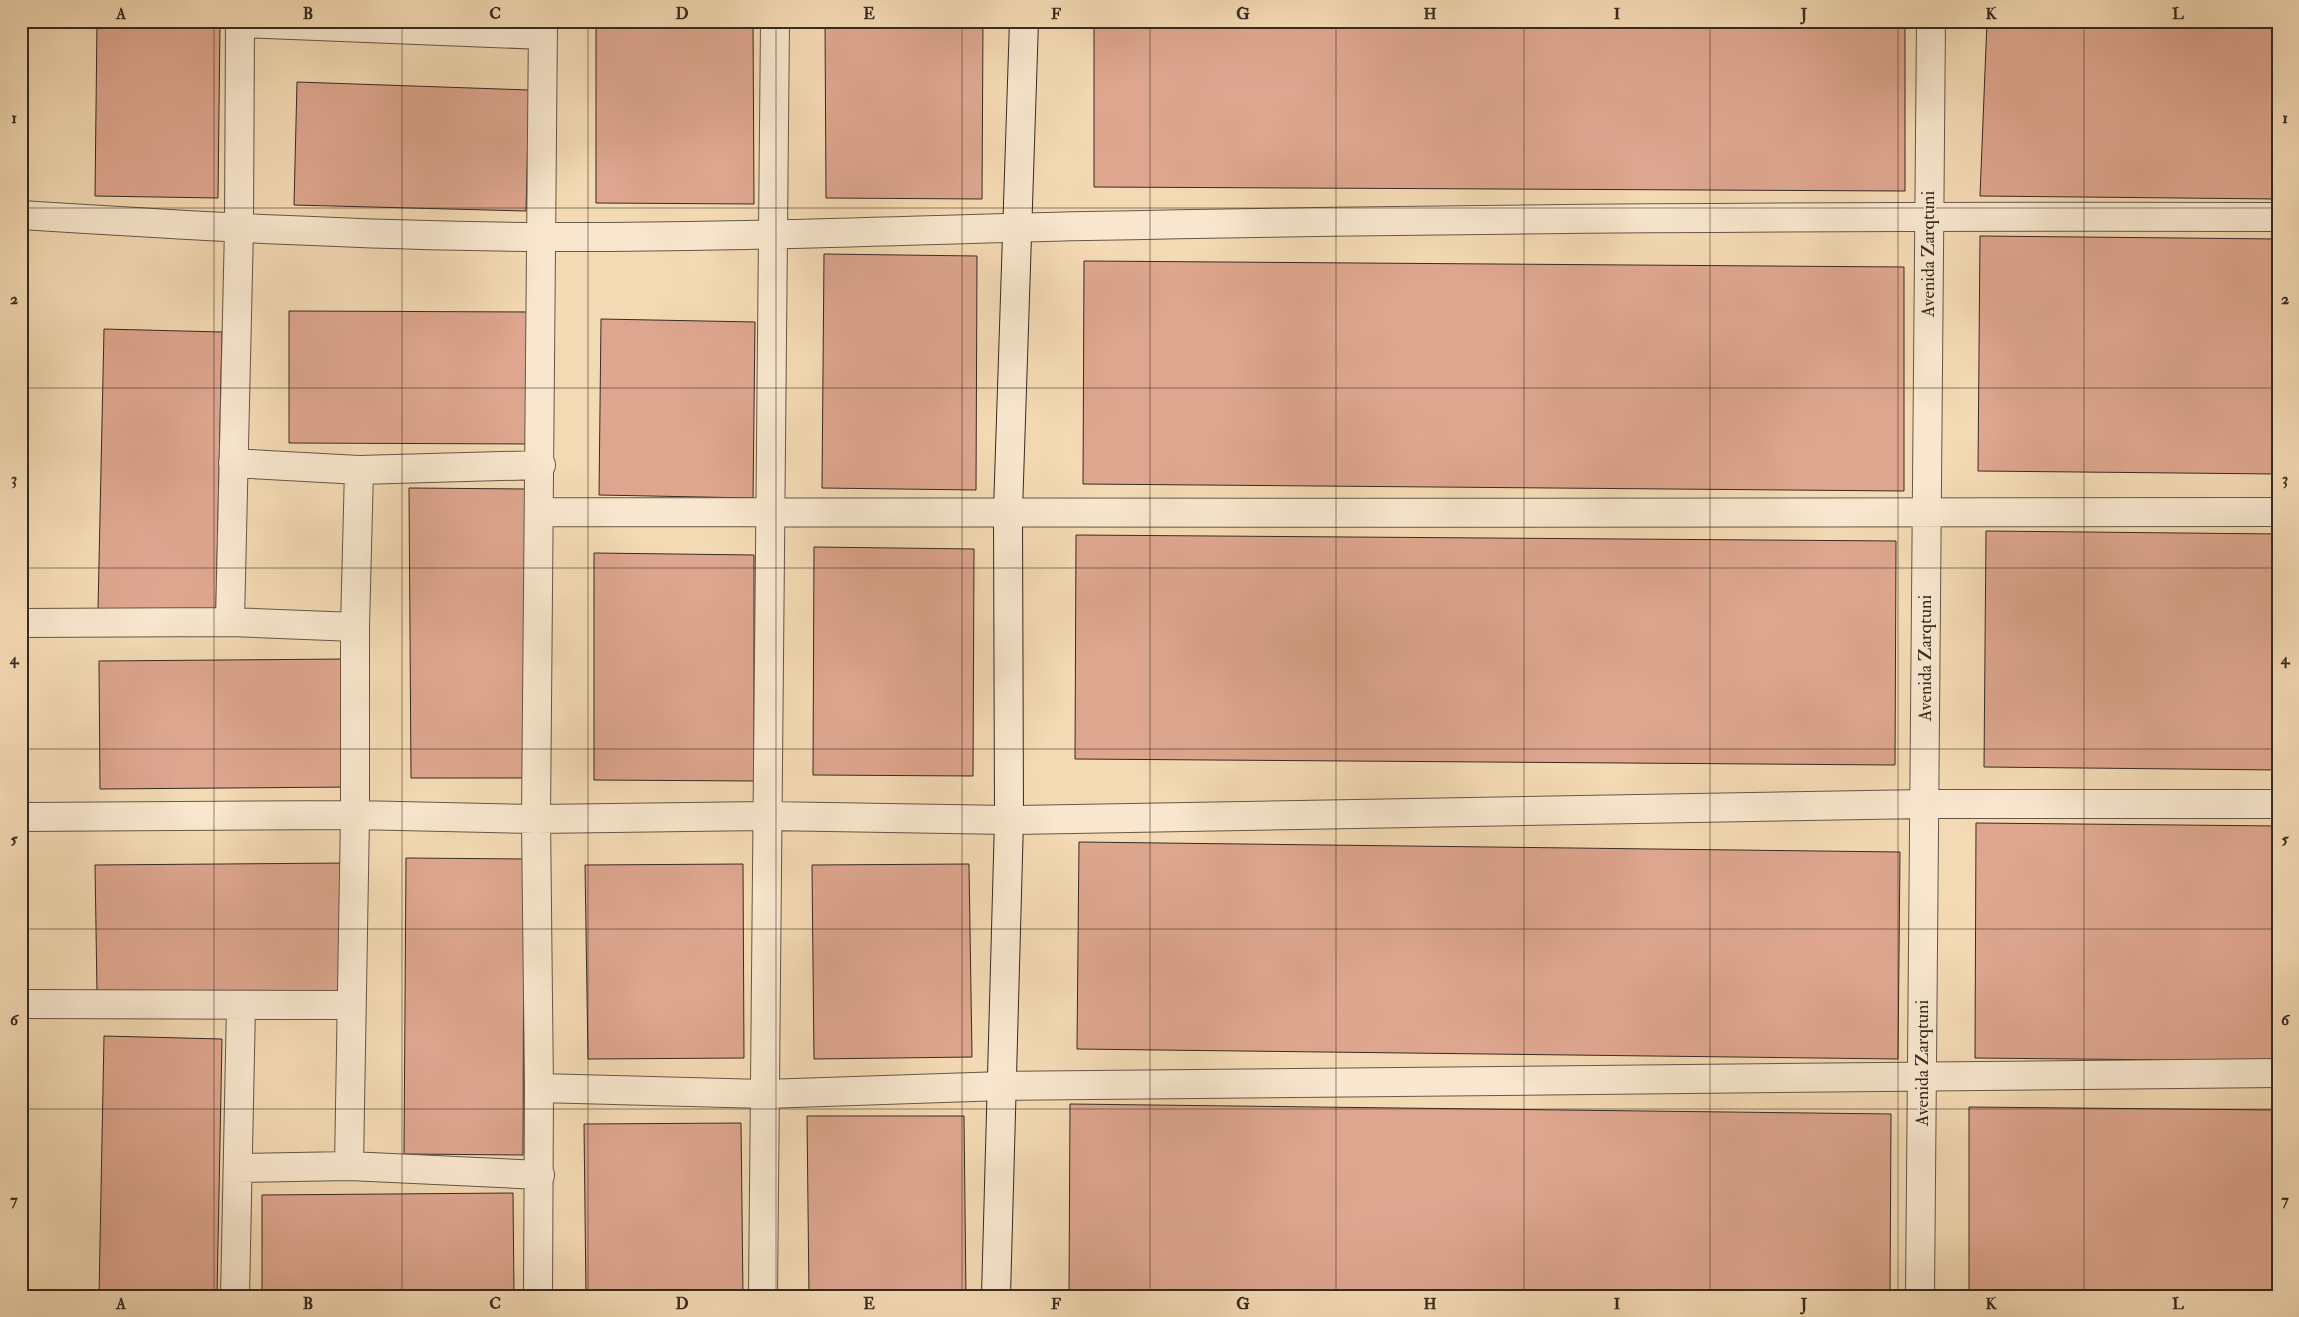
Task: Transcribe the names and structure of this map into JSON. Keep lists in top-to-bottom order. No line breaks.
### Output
{"streets":{"street":["Avenida Zarqtuni"]},"grid":{"columns":["A","B","C","D","E","F","G","H","I","J","K","L"],"rows":["1","2","3","4","5","6","7"]}}
